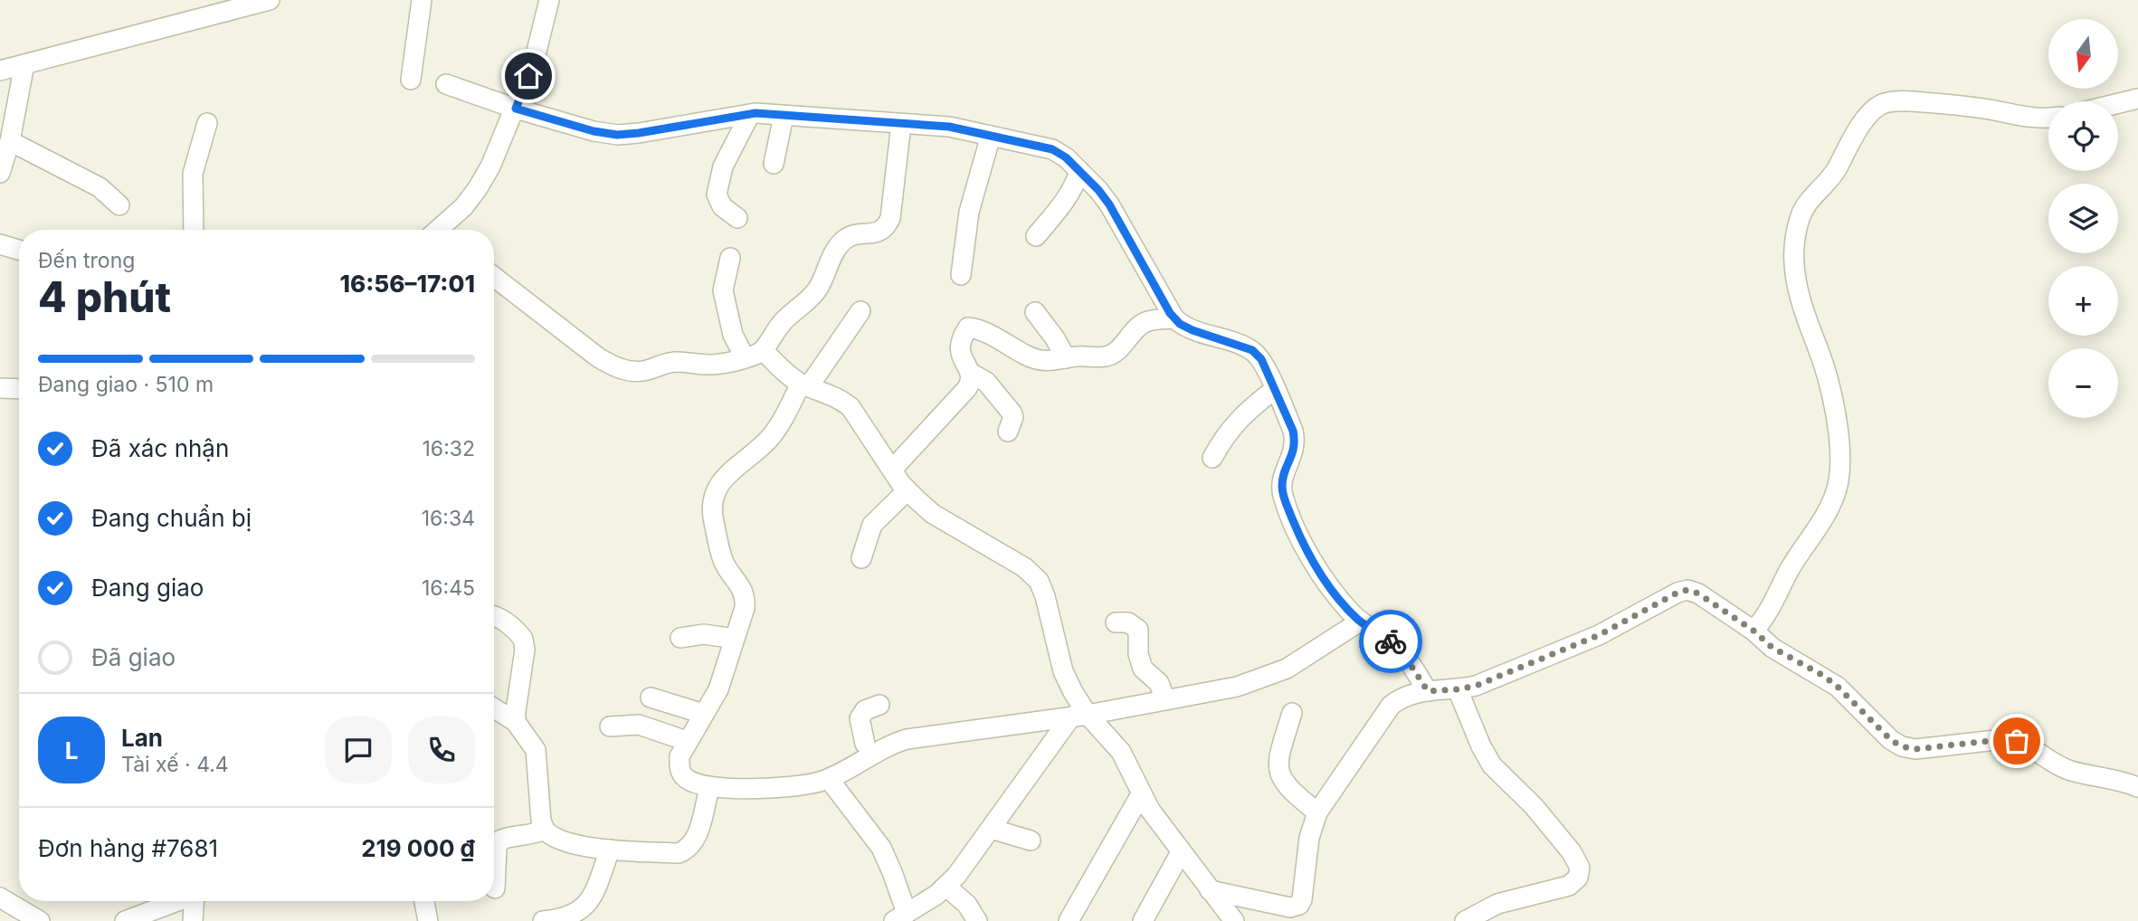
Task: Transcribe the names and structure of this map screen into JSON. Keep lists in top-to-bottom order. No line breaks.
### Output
{"north":"bottom","page":{"map_buttons":["+","−"],"heading":["4 phút","Đến trong","16:56–17:01"],"panel":["Lan","Tài xế · 4.4","Đơn hàng #7681","219 000 ₫"],"bar":"Đang giao · 510 m","list":[["Đã xác nhận","16:32"],["Đang chuẩn bị","16:34"],["Đang giao","16:45"],"Đã giao"],"round":"L"}}
